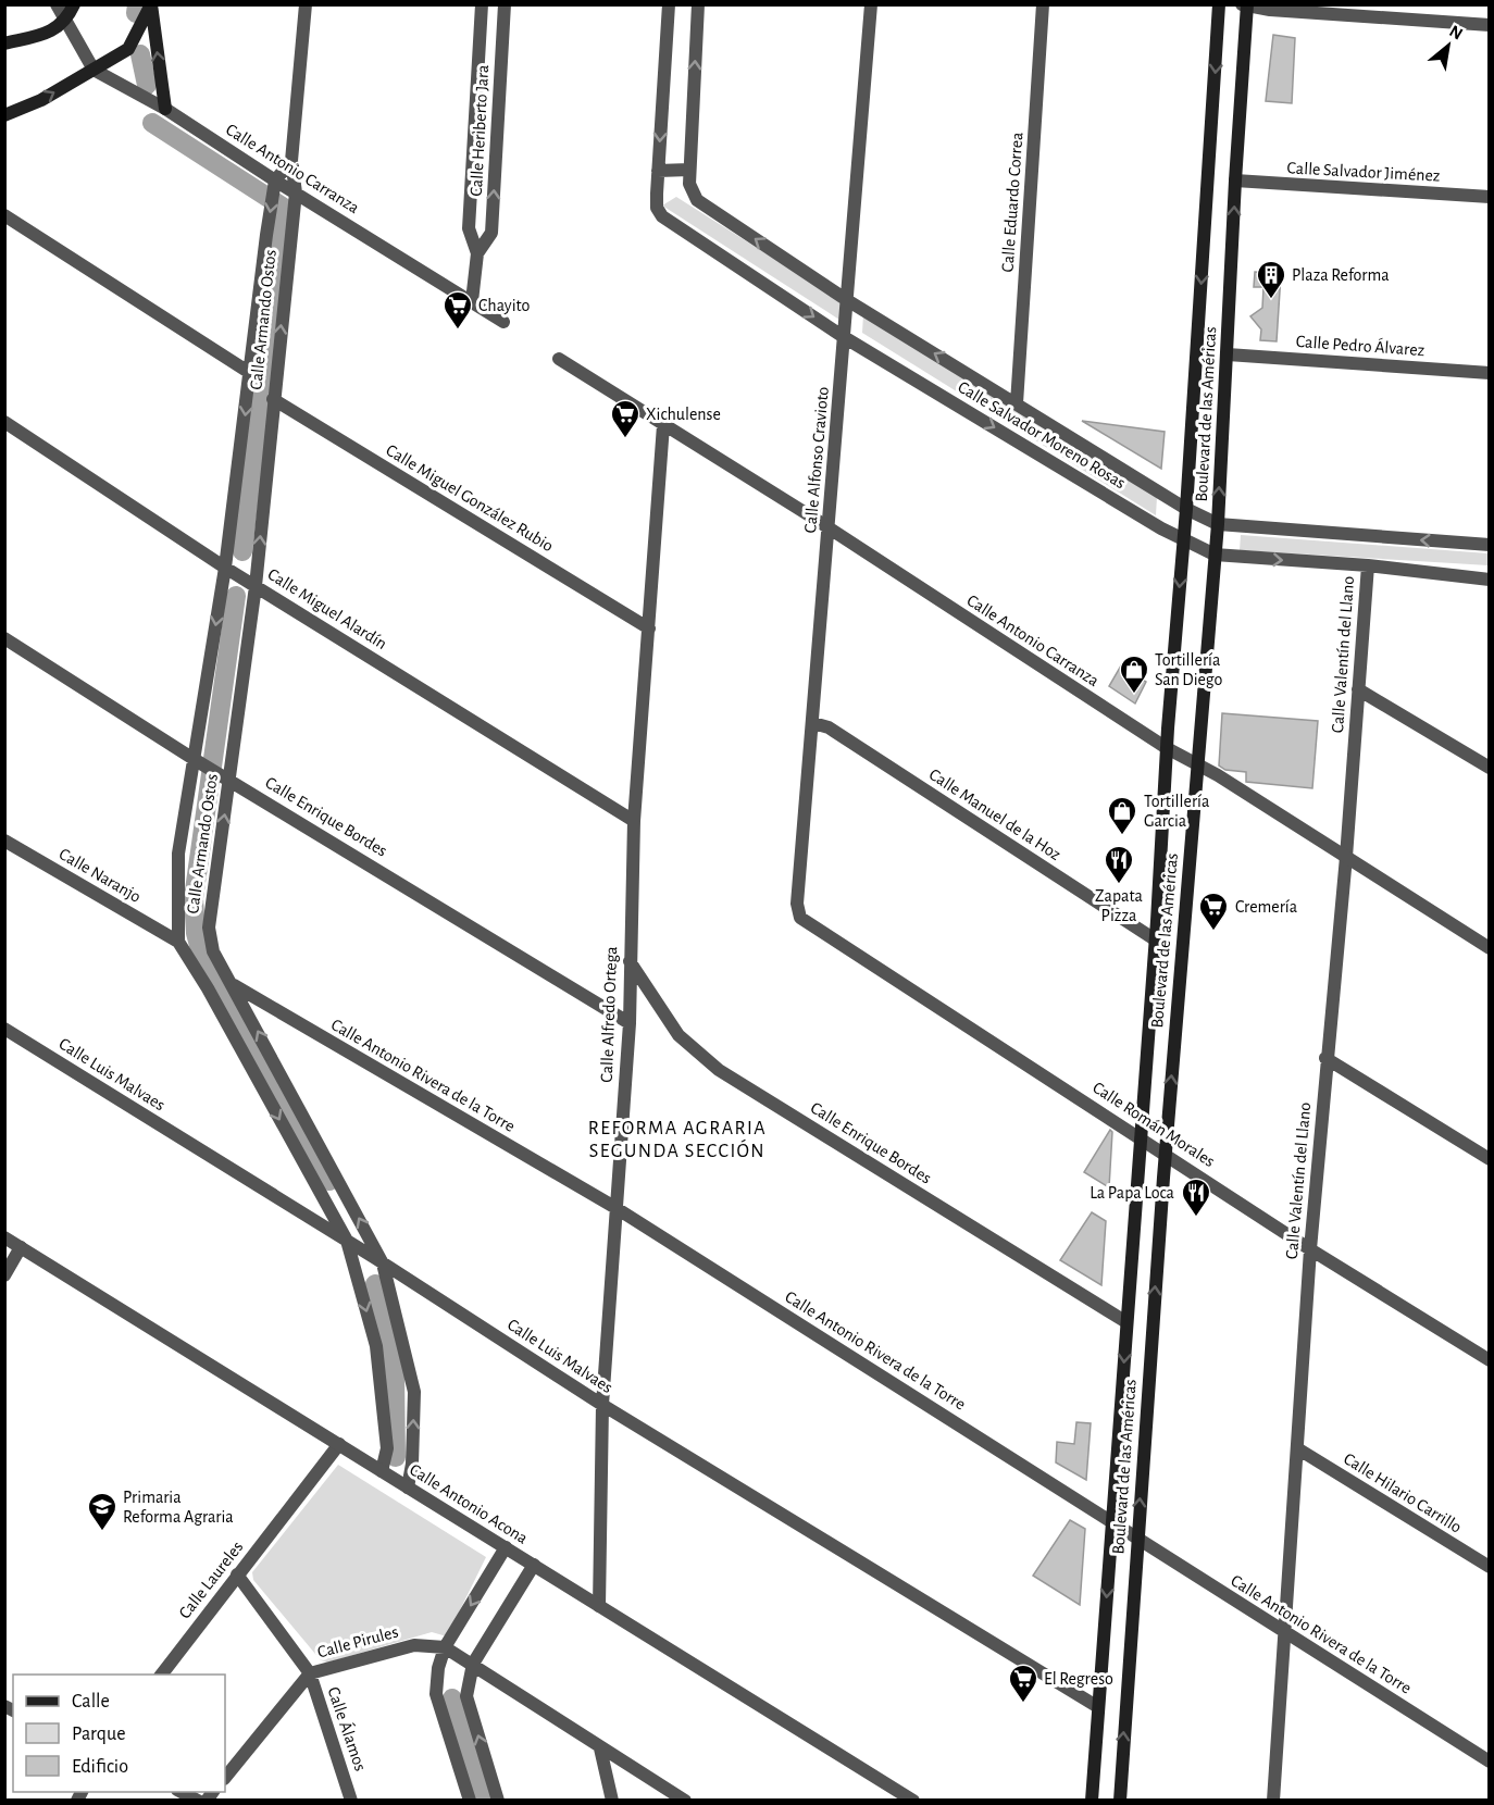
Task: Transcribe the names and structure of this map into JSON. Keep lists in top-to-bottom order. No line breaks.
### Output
{"streets":{"main road":["Boulevard de las Américas"],"street":["Calle Heriberto Jara","Calle Antonio Carranza","Calle Salvador Jiménez","Calle Eduardo Correa","Calle Armando Ostos","Calle Pedro Álvarez","Calle Salvador Moreno Rosas","Calle Alfonso Cravioto","Calle Miguel González Rubio","Calle Miguel Alardín","Calle Valentín del Llano","Calle Manuel de la Hoz","Calle Enrique Bordes","Calle Naranjo","Calle Alfredo Ortega","Calle Luis Malvaes","Calle Antonio Rivera de la Torre","Calle Román Morales","Calle Hilario Carrillo","Calle Antonio Acona","Calle Laureles","Calle Pirules","Calle Álamos"]},"crossings":[["Calle Heriberto Jara","Calle Antonio Carranza"],["Calle Antonio Carranza","Calle Armando Ostos"],["Calle Antonio Carranza","Boulevard de las Américas"],["Calle Antonio Carranza","Calle Alfonso Cravioto"],["Calle Antonio Carranza","Calle Valentín del Llano"],["Calle Antonio Carranza","Calle Alfredo Ortega"],["Calle Salvador Jiménez","Boulevard de las Américas"],["Calle Eduardo Correa","Calle Salvador Moreno Rosas"],["Calle Armando Ostos","Calle Miguel González Rubio"],["Calle Armando Ostos","Calle Miguel Alardín"],["Calle Armando Ostos","Calle Enrique Bordes"],["Calle Armando Ostos","Calle Naranjo"],["Calle Armando Ostos","Calle Luis Malvaes"],["Calle Armando Ostos","Calle Antonio Rivera de la Torre"],["Calle Armando Ostos","Calle Antonio Acona"],["Calle Pedro Álvarez","Boulevard de las Américas"],["Boulevard de las Américas","Calle Salvador Moreno Rosas"],["Boulevard de las Américas","Calle Manuel de la Hoz"],["Boulevard de las Américas","Calle Enrique Bordes"],["Boulevard de las Américas","Calle Luis Malvaes"],["Boulevard de las Américas","Calle Antonio Rivera de la Torre"],["Boulevard de las Américas","Calle Román Morales"],["Calle Salvador Moreno Rosas","Calle Alfonso Cravioto"],["Calle Salvador Moreno Rosas","Calle Valentín del Llano"],["Calle Alfonso Cravioto","Calle Manuel de la Hoz"],["Calle Alfonso Cravioto","Calle Román Morales"],["Calle Miguel González Rubio","Calle Alfredo Ortega"],["Calle Miguel Alardín","Calle Alfredo Ortega"],["Calle Valentín del Llano","Calle Antonio Rivera de la Torre"],["Calle Valentín del Llano","Calle Román Morales"],["Calle Valentín del Llano","Calle Hilario Carrillo"],["Calle Enrique Bordes","Calle Alfredo Ortega"],["Calle Alfredo Ortega","Calle Luis Malvaes"],["Calle Alfredo Ortega","Calle Antonio Rivera de la Torre"],["Calle Alfredo Ortega","Calle Antonio Acona"],["Calle Antonio Acona","Calle Laureles"],["Calle Laureles","Calle Álamos"],["Calle Pirules","Calle Álamos"]],"districts":["REFORMA AGRARIA SEGUNDA SECCIÓN"],"places":{"building":["Plaza Reforma"],"supermarket":["Chayito","Xichulense","Cremería","El Regreso"],"shop":["Tortillería San Diego","Tortillería Garcia"],"restaurant":["Zapata Pizza","La Papa Loca"],"school or university":["Primaria Reforma Agraria"]},"legend":["Calle","Parque","Edificio"],"north":"top right"}
